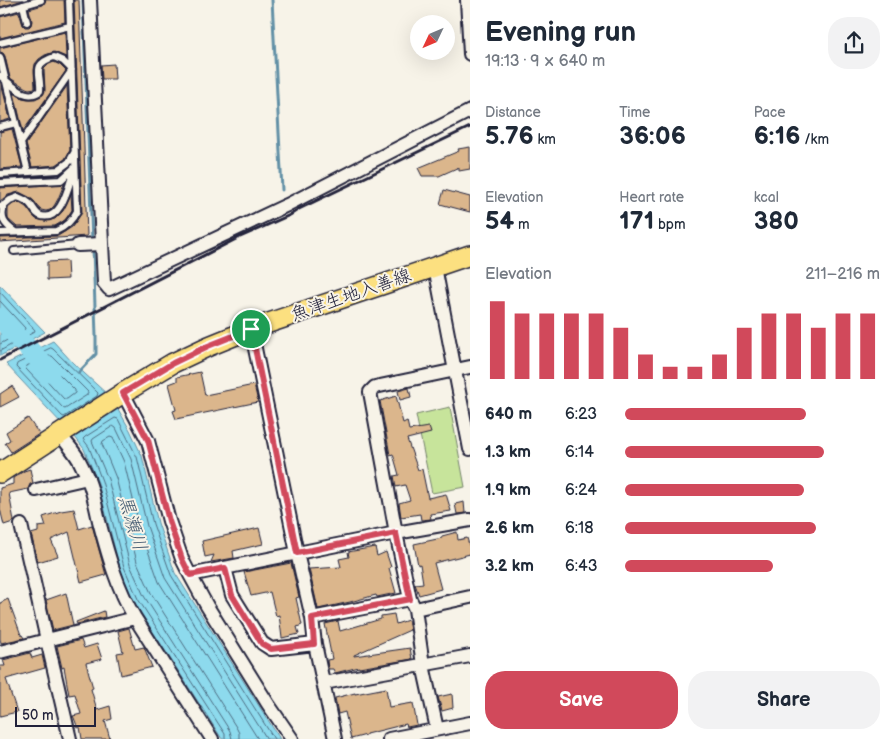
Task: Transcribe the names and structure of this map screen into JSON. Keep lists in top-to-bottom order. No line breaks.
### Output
{"streets":{"main road":["魚津生地入善線"]},"water":["黒瀬川"],"scale_bar":"50 m","north":"bottom left","page":{"heading":["Evening run","19:13 · 9 × 640 m"],"stats":[["Distance","5.76 km"],["Time","36:06"],["Pace","6:16 /km"],["Elevation","54 m"],["Heart rate","171 bpm"],["kcal","380"]],"chart":["Elevation","211–216 m"],"list":[{"name":"640 m","note":"6:23"},{"name":"1.3 km","note":"6:14"},{"name":"1.9 km","note":"6:24"},{"name":"2.6 km","note":"6:18"},{"name":"3.2 km","note":"6:43"}],"buttons":["Save","Share"],"scale":"50 m"}}
